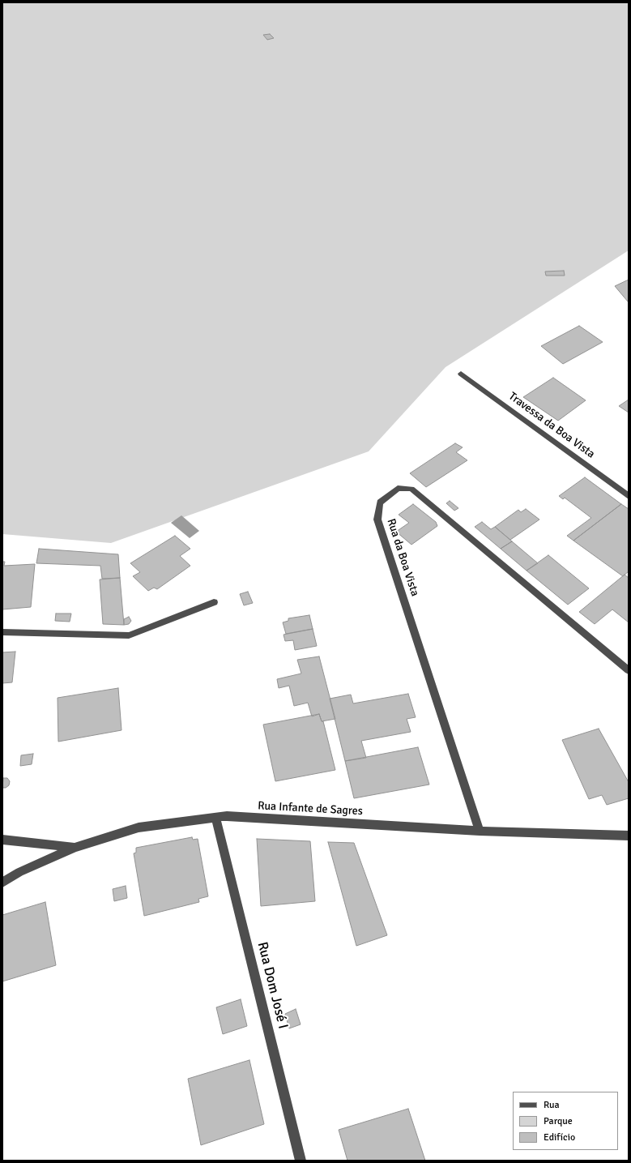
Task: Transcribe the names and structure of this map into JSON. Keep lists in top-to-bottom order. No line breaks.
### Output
{"streets":{"street":["Travessa da Boa Vista","Rua da Boa Vista","Rua Infante de Sagres","Rua Dom José I"]},"crossings":[["Rua da Boa Vista","Rua Infante de Sagres"],["Rua Infante de Sagres","Rua Dom José I"]],"legend":["Rua","Parque","Edifício"]}
